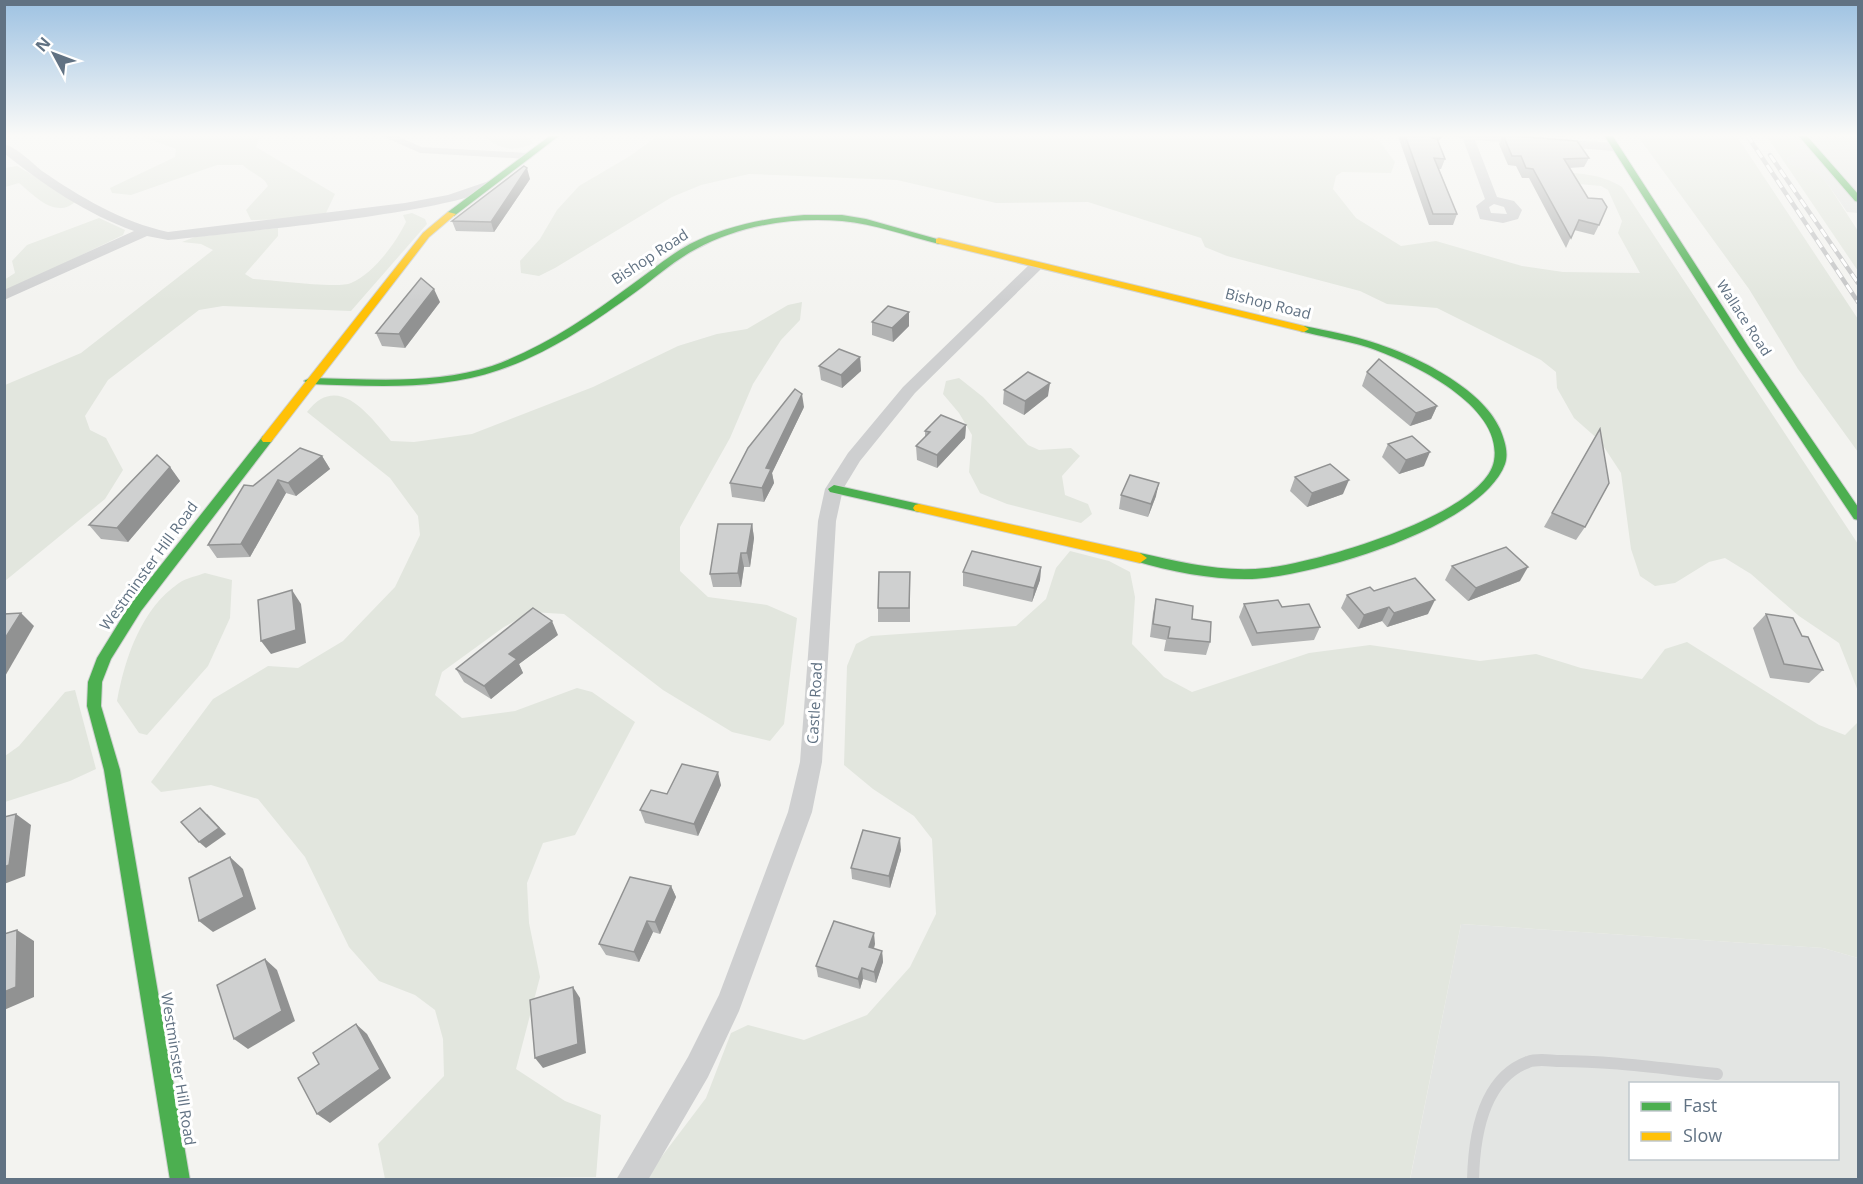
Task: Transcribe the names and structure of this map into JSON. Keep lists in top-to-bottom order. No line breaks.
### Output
{"streets":{"main road":["Bishop Road","Wallace Road","Westminster Hill Road"],"street":["Castle Road"]},"crossings":[["Bishop Road","Westminster Hill Road"],["Bishop Road","Castle Road"]],"legend":["Fast","Slow"],"north":"top left"}
